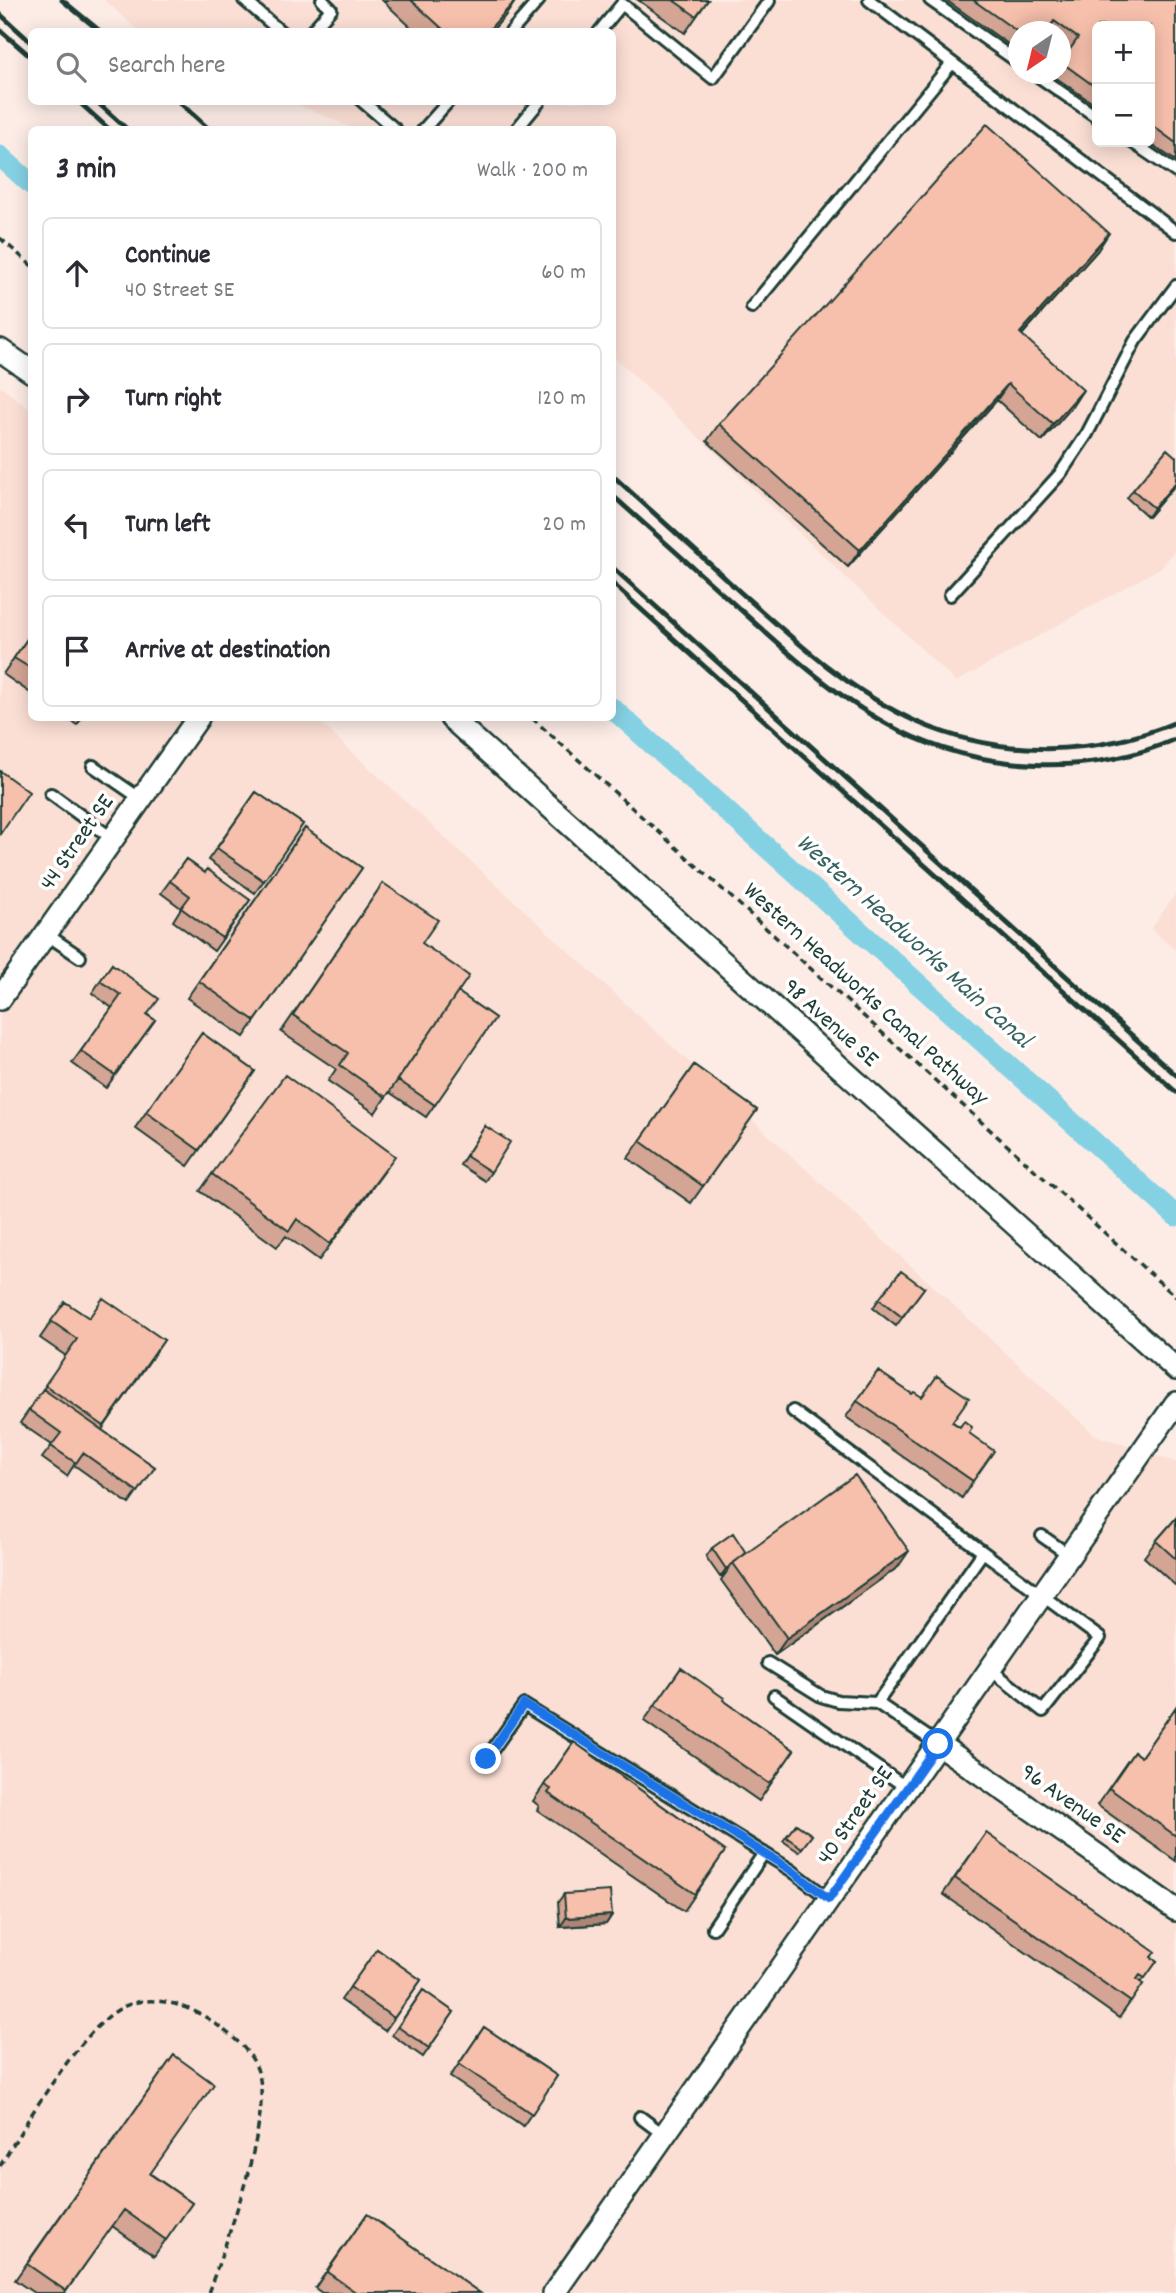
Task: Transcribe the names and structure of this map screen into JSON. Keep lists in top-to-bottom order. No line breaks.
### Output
{"streets":{"street":["44 Street SE","98 Avenue SE","96 Avenue SE","40 Street SE"],"path":["Western Headworks Canal Pathway"]},"crossings":[["96 Avenue SE","40 Street SE"]],"water":["Western Headworks Main Canal"],"north":"bottom left","page":{"map_buttons":["+","−"],"search":"Search here","heading":["3 min","Walk · 200 m"],"list":[["Continue","40 Street SE","60 m"],["Turn right","120 m"],["Turn left","20 m"],"Arrive at destination"]}}
